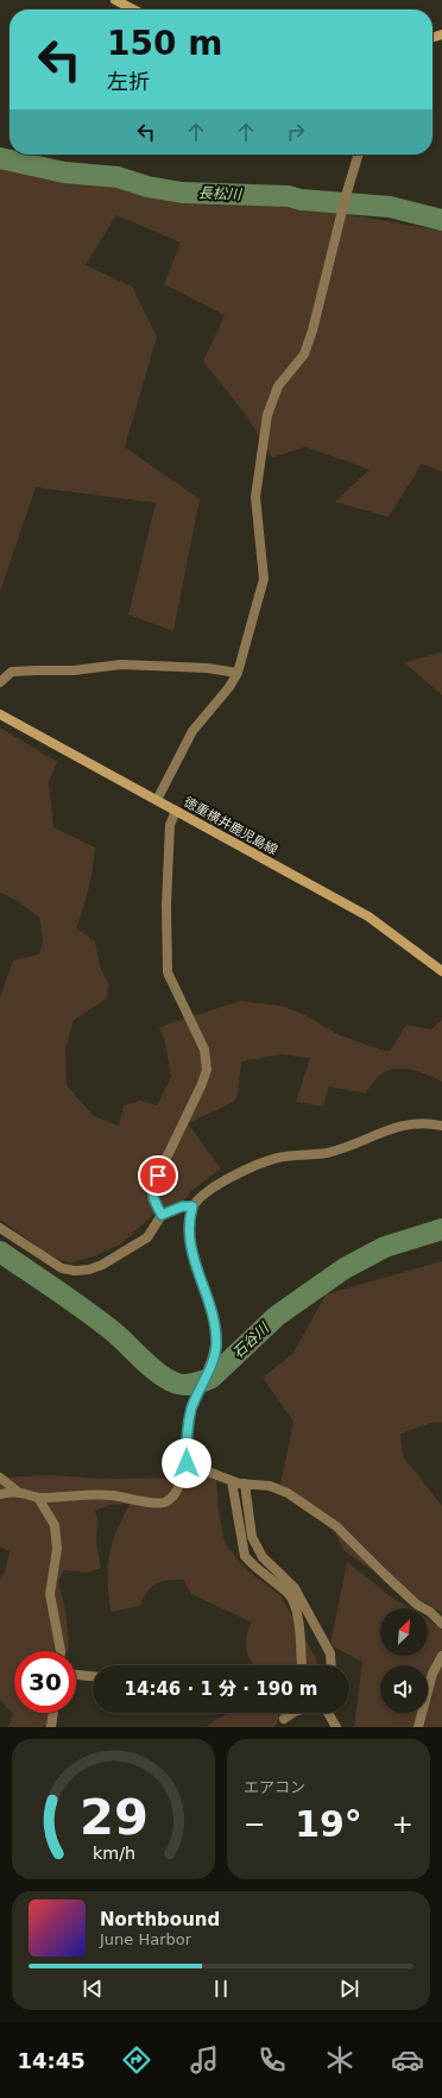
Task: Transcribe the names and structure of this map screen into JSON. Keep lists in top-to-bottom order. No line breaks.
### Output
{"streets":{"main road":["徳重横井鹿児島線"]},"water":["長松川","石谷川"],"north":"top right","page":{"turn":["150 m","左折"],"limit":"30","trip":"14:46 · 1 分 · 190 m","tile":"エアコン","heat":["−","19°","+"],"song":["Northbound","June Harbor"],"tabs":"14:45","gauge":["29","km/h"]}}
